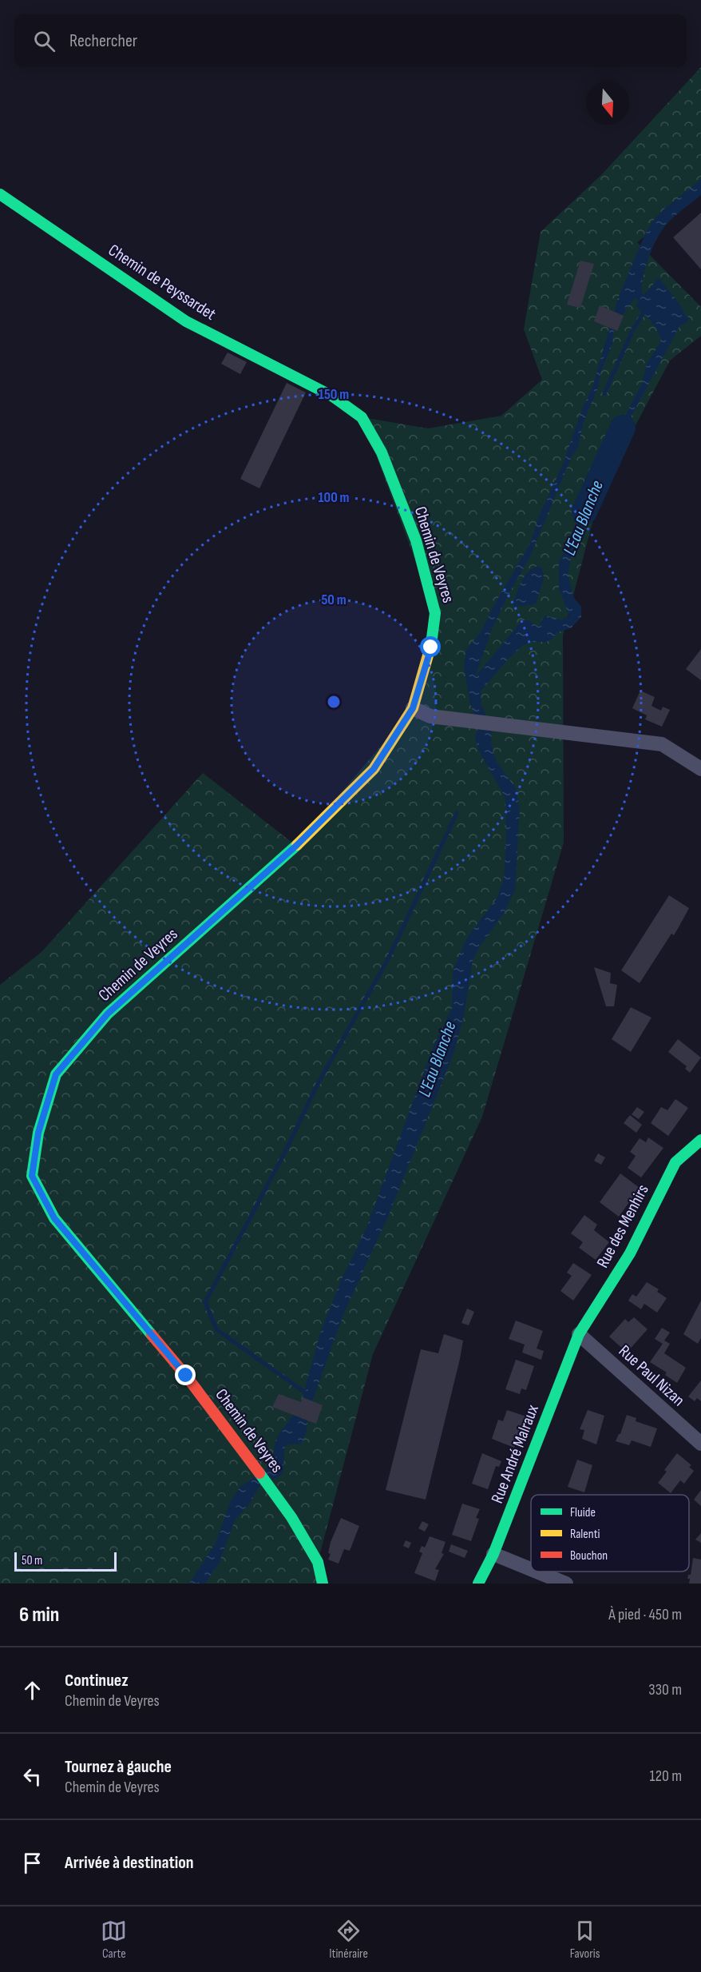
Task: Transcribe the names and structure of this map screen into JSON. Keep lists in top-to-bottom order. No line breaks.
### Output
{"streets":{"street":["Chemin de Peyssardet","Chemin de Veyres","Rue des Menhirs","Rue Paul Nizan","Rue André Malraux"]},"crossings":[["Chemin de Peyssardet","Chemin de Veyres"],["Rue des Menhirs","Rue Paul Nizan"],["Rue des Menhirs","Rue André Malraux"],["Rue Paul Nizan","Rue André Malraux"]],"water":["L'Eau Blanche"],"legend":["Fluide","Ralenti","Bouchon"],"scale_bar":"50 m","north":"bottom","page":{"search":"Rechercher","scale":"50 m","heading":["6 min","À pied · 450 m"],"list":[["Continuez","Chemin de Veyres","330 m"],["Tournez à gauche","Chemin de Veyres","120 m"],"Arrivée à destination"],"nav":["Carte","Itinéraire","Favoris"]},"rings":["150 m","100 m","50 m"]}
